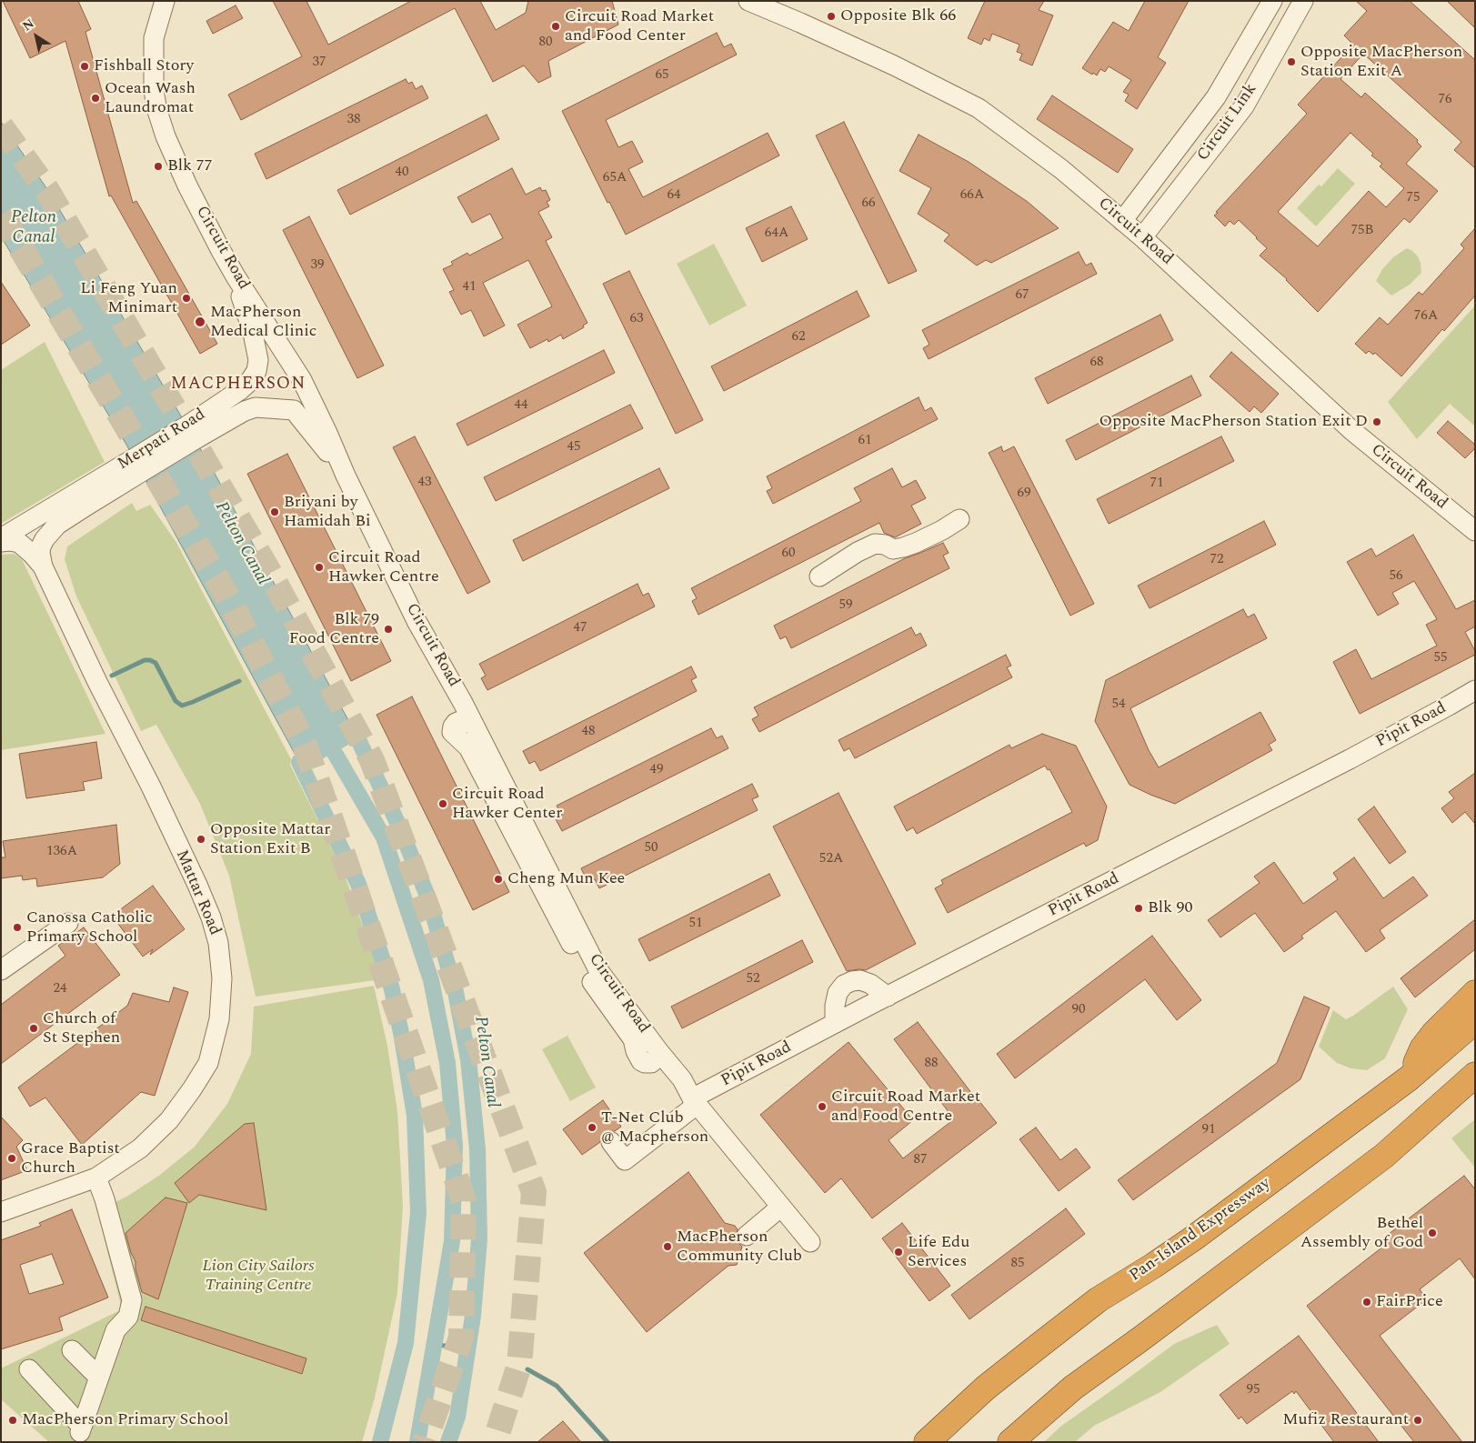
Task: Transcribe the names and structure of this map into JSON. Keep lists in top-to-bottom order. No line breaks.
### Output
{"streets":{"highway":["Pan-Island Expressway"],"street":["Circuit Link","Circuit Road","Merpati Road","Pipit Road","Mattar Road"]},"crossings":[["Circuit Link","Circuit Road"],["Circuit Road","Merpati Road"],["Circuit Road","Pipit Road"],["Merpati Road","Mattar Road"]],"districts":["MACPHERSON"],"water":["Pelton Canal"],"parks":["Lion City Sailors Training Centre"],"places":["Opposite Blk 66","Circuit Road Market and Food Center","Opposite MacPherson Station Exit A","Fishball Story","Ocean Wash Laundromat","Blk 77","Li Feng Yuan Minimart","MacPherson Medical Clinic","Opposite MacPherson Station Exit D","Briyani by Hamidah Bi","Circuit Road Hawker Centre","Blk 79 Food Centre","Circuit Road Hawker Center","Opposite Mattar Station Exit B","Cheng Mun Kee","Blk 90","Canossa Catholic Primary School","Church of St Stephen","Circuit Road Market and Food Centre","T-Net Club @ Macpherson","Grace Baptist Church","Bethel Assembly of God","MacPherson Community Club","Life Edu Services","FairPrice","MacPherson Primary School","Mufiz Restaurant"],"house_numbers":["80","37","65","76","38","40","65A","64","66A","75","66","75B","64A","39","41","67","76A","63","62","68","44","61","45","43","71","69","60","72","56","59","47","55","54","48","49","50","136A","52A","51","52","24","90","88","91","87","85","95"],"north":"top left"}
